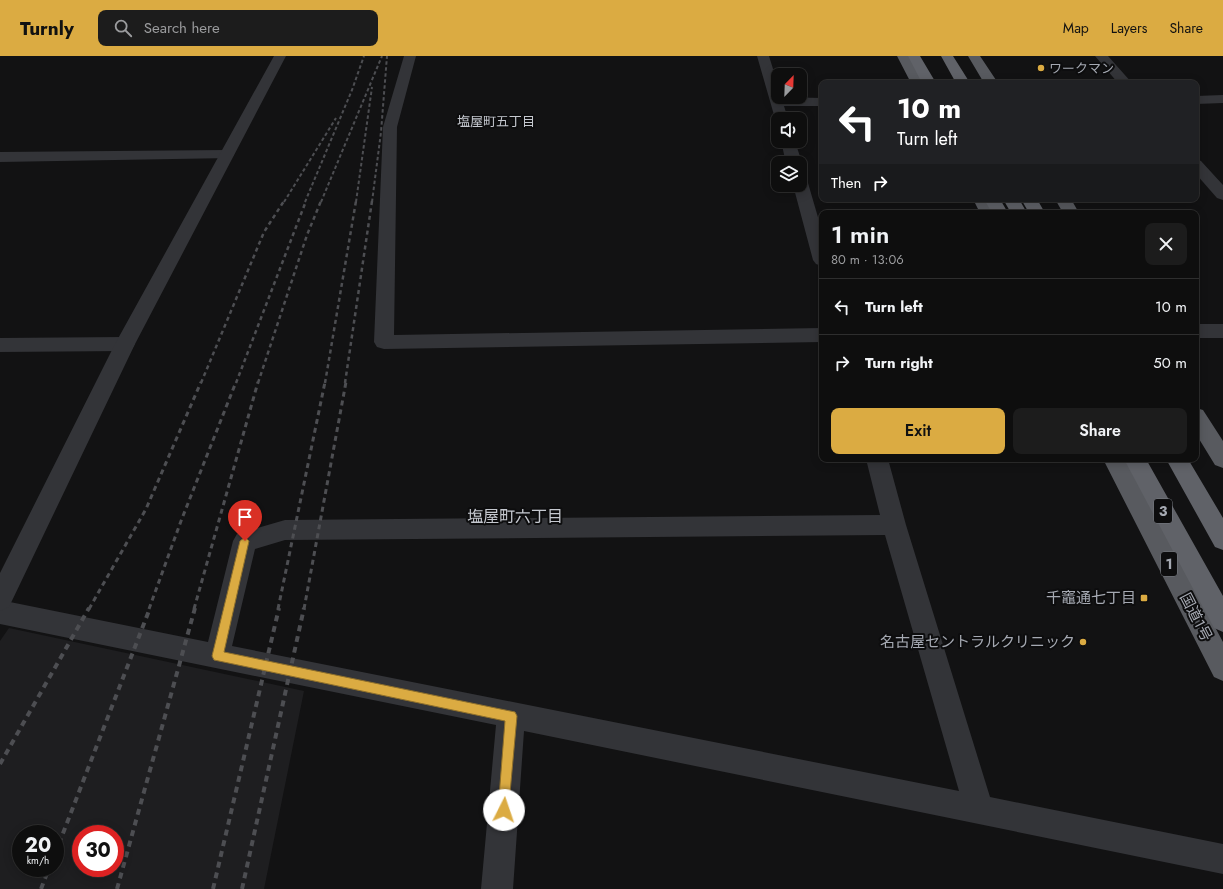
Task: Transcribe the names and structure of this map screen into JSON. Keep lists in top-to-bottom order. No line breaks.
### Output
{"streets":{"highway":["3","1","国道1号"]},"districts":["塩屋町五丁目","塩屋町六丁目"],"places":{"other":["ワークマン","名古屋セントラルクリニック"],"transit":["千竈通七丁目"]},"north":"top right","page":{"header":"Turnly","search":"Search here","nav":["Map","Layers","Share"],"turn":["10 m","Turn left"],"then":"Then","heading":["1 min","80 m · 13:06"],"list":[{"name":"Turn left","value":"10 m"},{"name":"Turn right","value":"50 m"}],"buttons":["Exit","Share"],"speed":"20 km/h","limit":"30"}}
